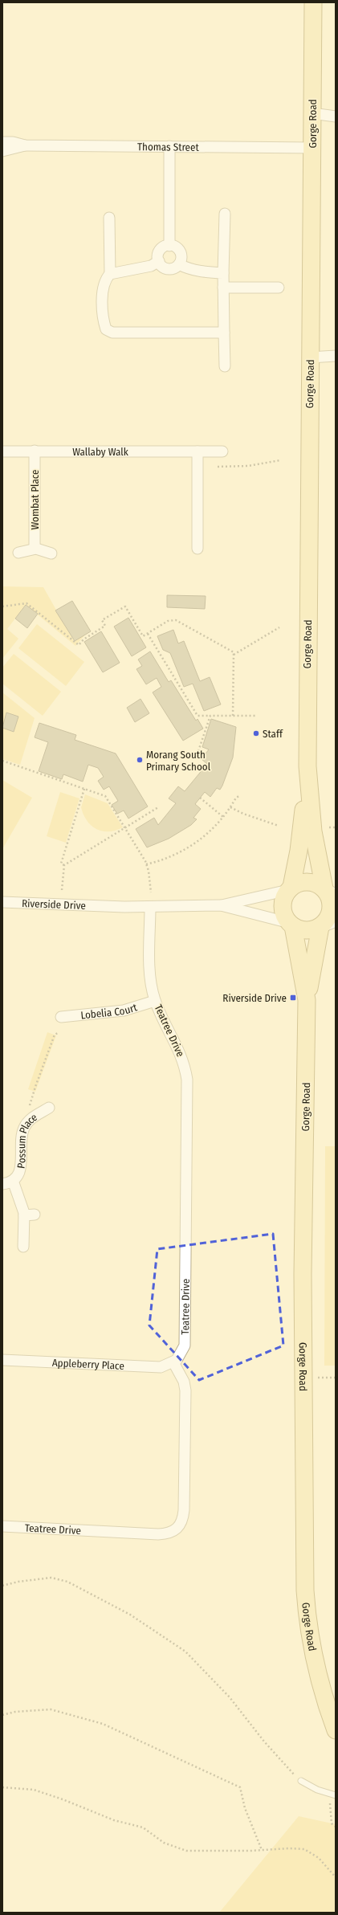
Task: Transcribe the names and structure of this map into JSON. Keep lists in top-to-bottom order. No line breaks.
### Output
{"streets":{"main road":["Gorge Road"],"street":["Thomas Street","Wallaby Walk","Wombat Place","Riverside Drive","Lobelia Court","Teatree Drive","Possum Place","Appleberry Place"]},"crossings":[["Gorge Road","Thomas Street"],["Gorge Road","Riverside Drive"],["Wallaby Walk","Wombat Place"],["Riverside Drive","Teatree Drive"],["Lobelia Court","Teatree Drive"],["Teatree Drive","Appleberry Place"]],"places":{"other":["Staff","Morang South Primary School"],"transit":["Riverside Drive"]}}
